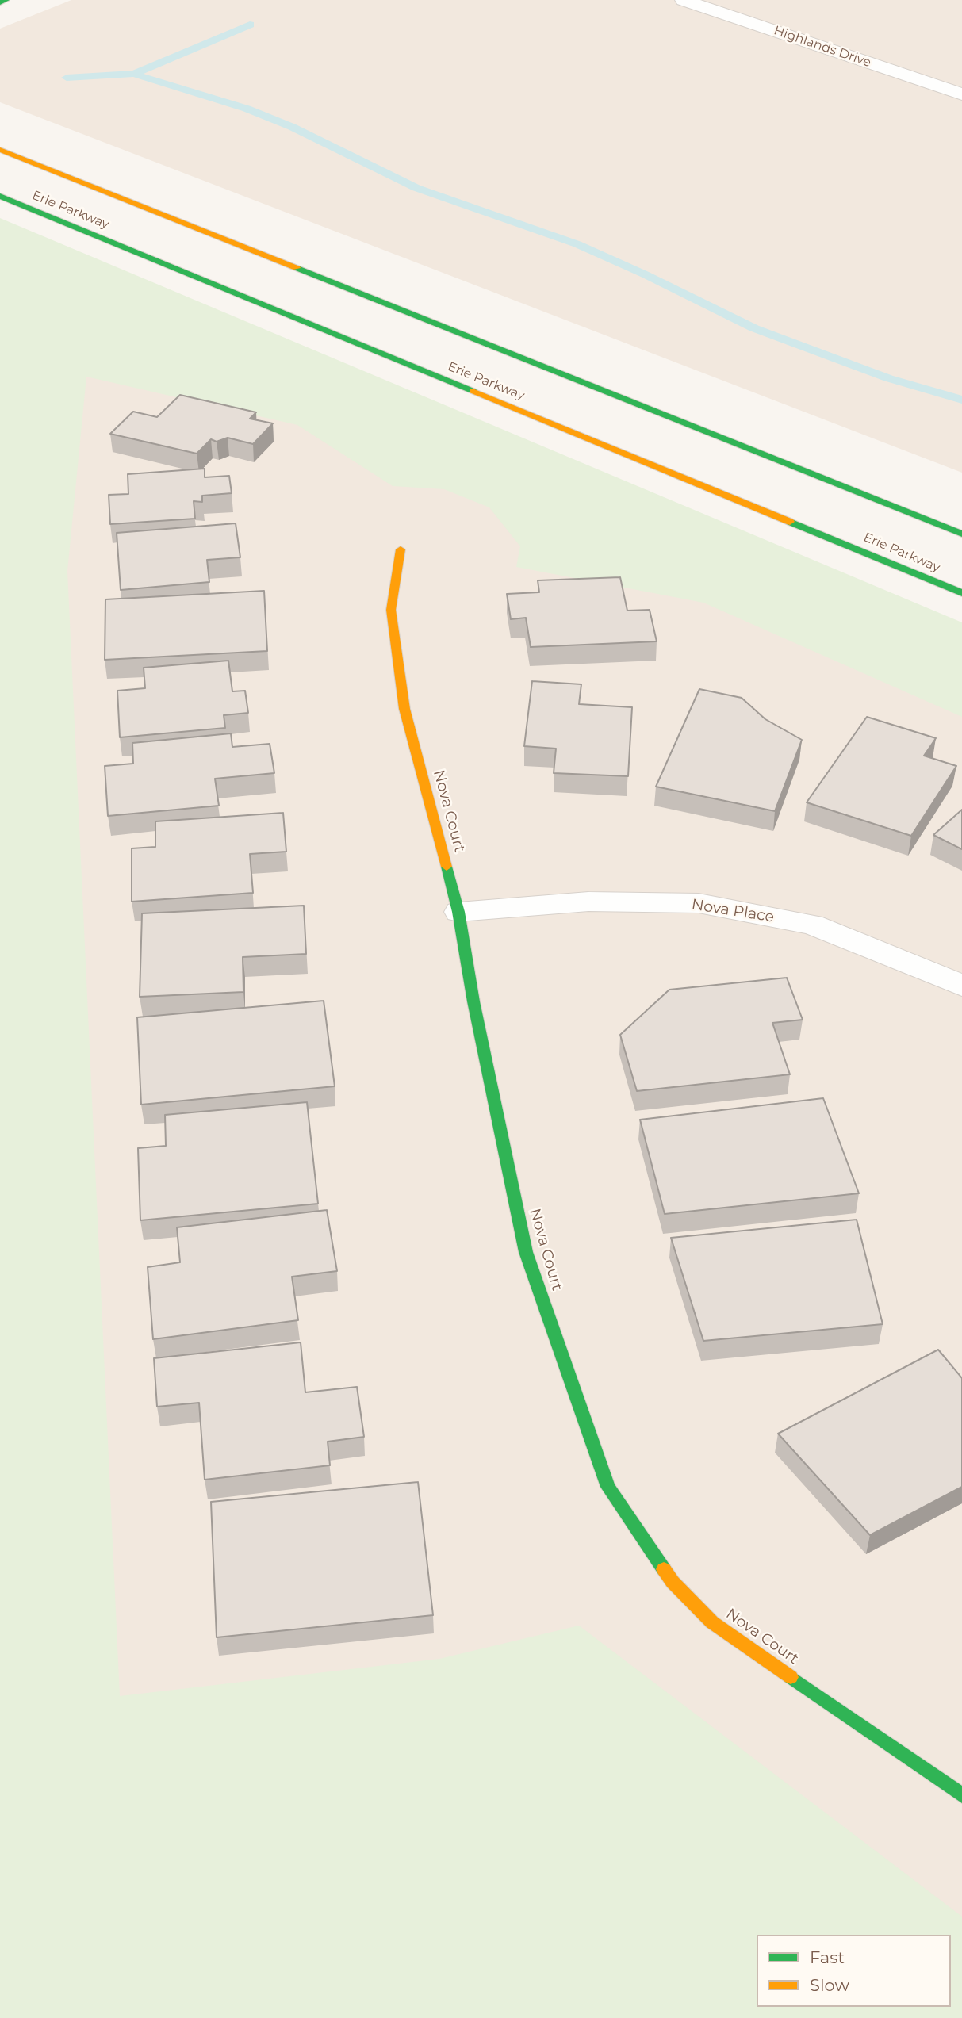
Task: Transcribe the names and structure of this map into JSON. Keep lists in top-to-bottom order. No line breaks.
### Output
{"streets":{"main road":["Erie Parkway","Nova Court"],"street":["Highlands Drive","Nova Place"]},"crossings":[["Nova Court","Nova Place"]],"legend":["Fast","Slow"]}
